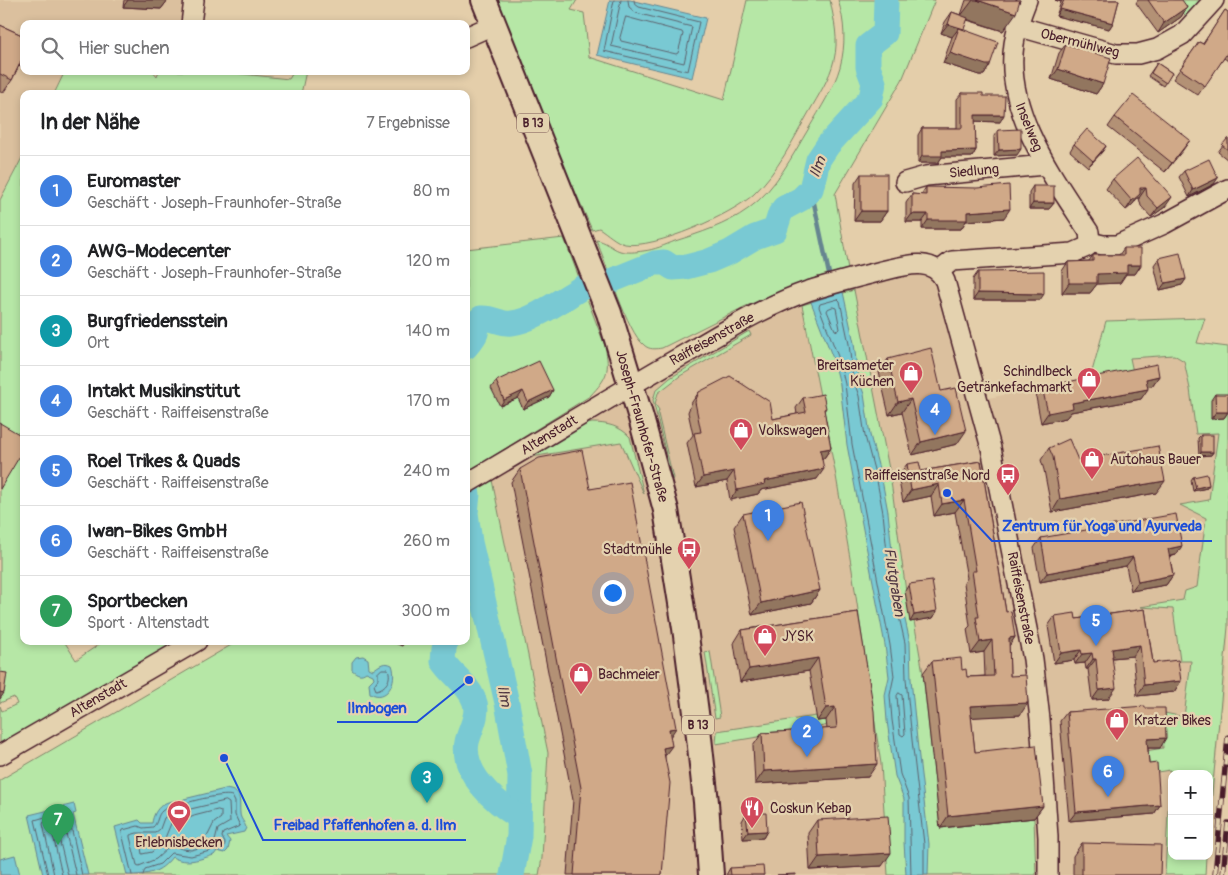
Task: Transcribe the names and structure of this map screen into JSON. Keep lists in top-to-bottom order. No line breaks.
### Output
{"streets":{"main road":["B 13","Joseph-Fraunhofer-Straße"],"street":["Obermühlweg","Inselweg","Siedlung","Raiffeisenstraße","Altenstadt"]},"crossings":[["Obermühlweg","Inselweg"],["Inselweg","Siedlung"],["Raiffeisenstraße","Joseph-Fraunhofer-Straße"],["Raiffeisenstraße","Altenstadt"],["Joseph-Fraunhofer-Straße","Altenstadt"]],"water":["Ilm","Flutgraben"],"places":{"shop":["Breitsameter Küchen","Schindlbeck Getränkefachmarkt","Volkswagen","Autohaus Bauer","JYSK","Bachmeier","Kratzer Bikes"],"other":["Zentrum für Yoga und Ayurveda","Ilmbogen","Freibad Pfaffenhofen a. d. Ilm"],"bus stop":["Raiffeisenstraße Nord","Stadtmühle"],"restaurant":["Coskun Kebap"],"sports":["Erlebnisbecken"]},"page":{"search":"Hier suchen","heading":["In der Nähe","7 Ergebnisse"],"list":[{"mark":"1","name":"Euromaster","note":"Geschäft · Joseph-Fraunhofer-Straße","value":"80 m"},{"mark":"2","name":"AWG-Modecenter","note":"Geschäft · Joseph-Fraunhofer-Straße","value":"120 m"},{"mark":"3","name":"Burgfriedensstein","note":"Ort","value":"140 m"},{"mark":"4","name":"Intakt Musikinstitut","note":"Geschäft · Raiffeisenstraße","value":"170 m"},{"mark":"5","name":"Roel Trikes & Quads","note":"Geschäft · Raiffeisenstraße","value":"240 m"},{"mark":"6","name":"Iwan-Bikes GmbH","note":"Geschäft · Raiffeisenstraße","value":"260 m"},{"mark":"7","name":"Sportbecken","note":"Sport · Altenstadt","value":"300 m"}],"pins":["4","1","5","2","6","3","7"],"map_buttons":["+","−"]}}
